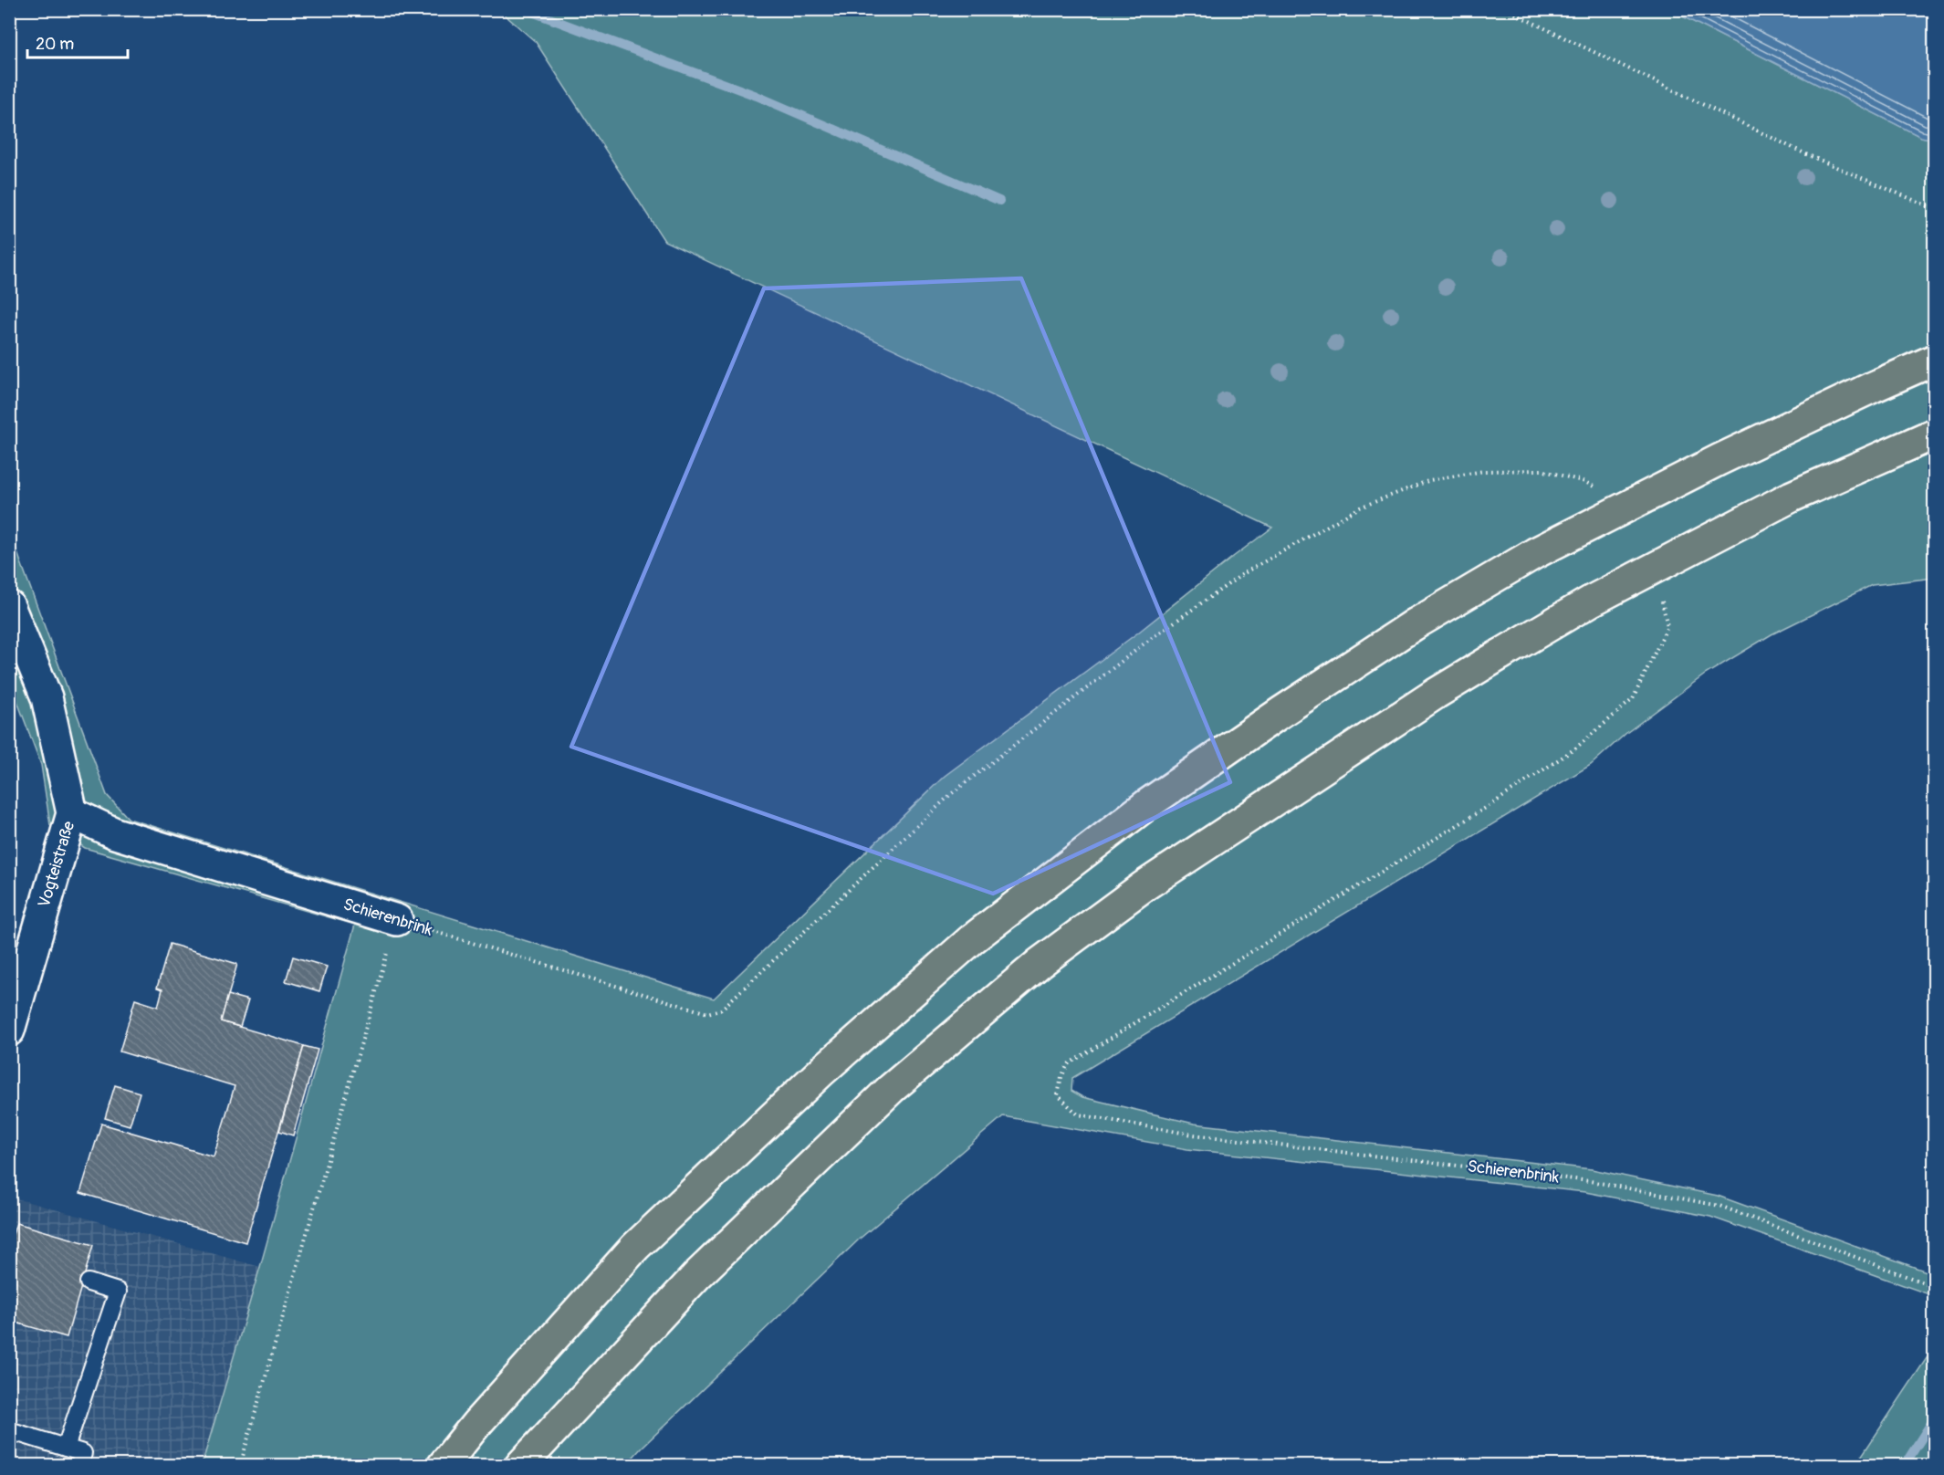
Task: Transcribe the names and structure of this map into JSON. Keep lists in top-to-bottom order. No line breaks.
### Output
{"streets":{"street":["Vogteistraße","Schierenbrink"]},"crossings":[["Vogteistraße","Schierenbrink"]],"scale_bar":"20 m"}
